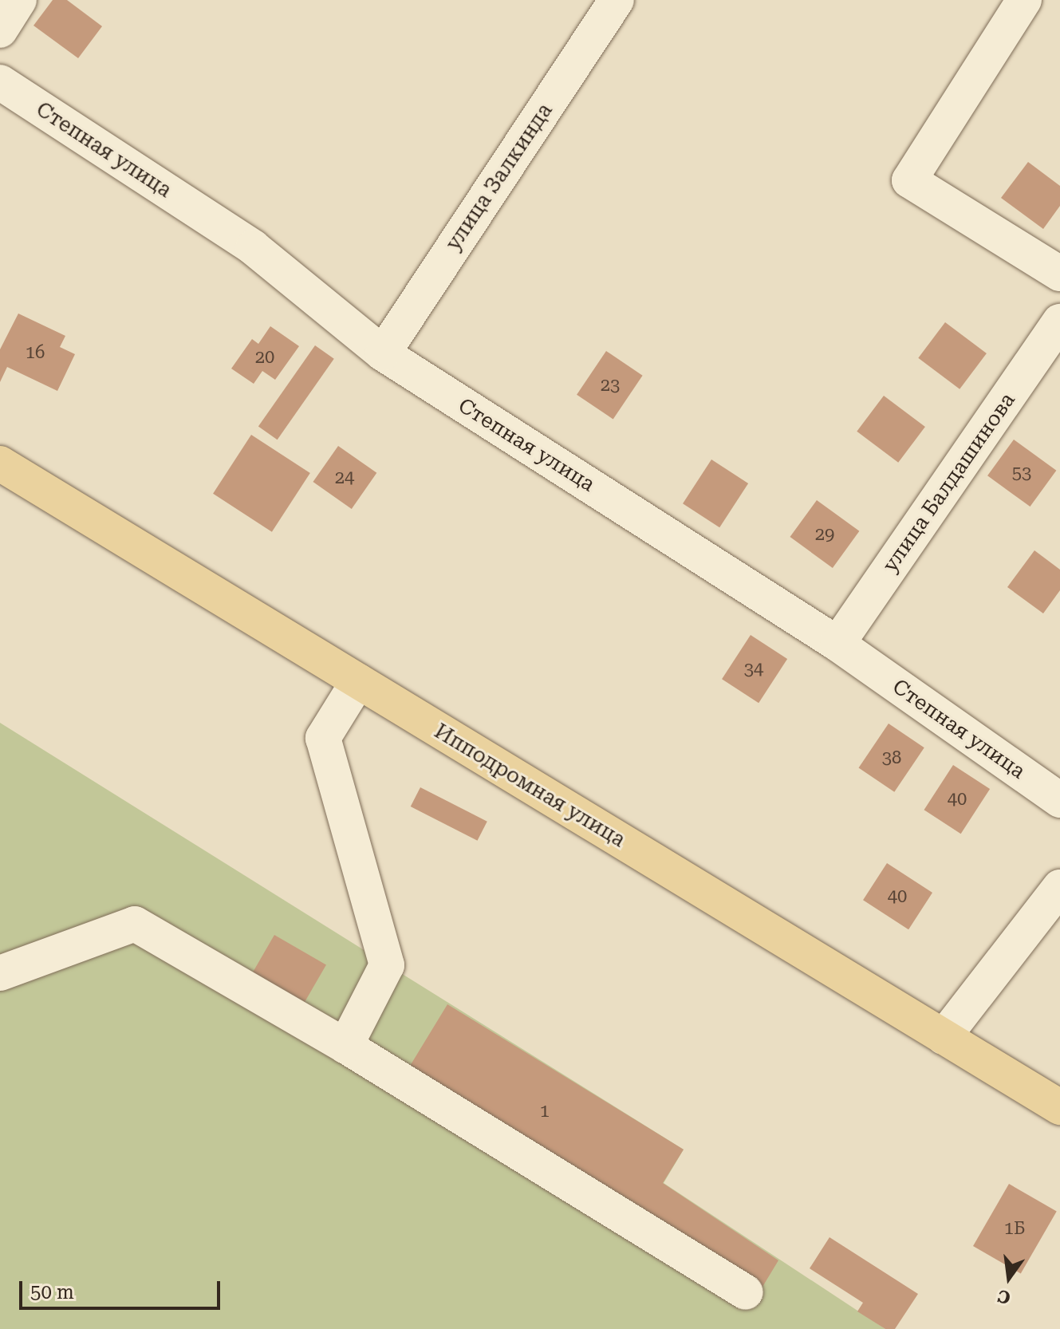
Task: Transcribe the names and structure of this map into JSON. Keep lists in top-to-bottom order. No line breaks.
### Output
{"streets":{"main road":["Ипподромная улица"],"street":["Степная улица","улица Залкинда","улица Балдашинова"]},"crossings":[["Степная улица","улица Залкинда"],["Степная улица","улица Балдашинова"]],"house_numbers":["16","20","23","53","24","29","34","38","40","40","1","1Б"],"scale_bar":"50 m","north":"bottom"}
